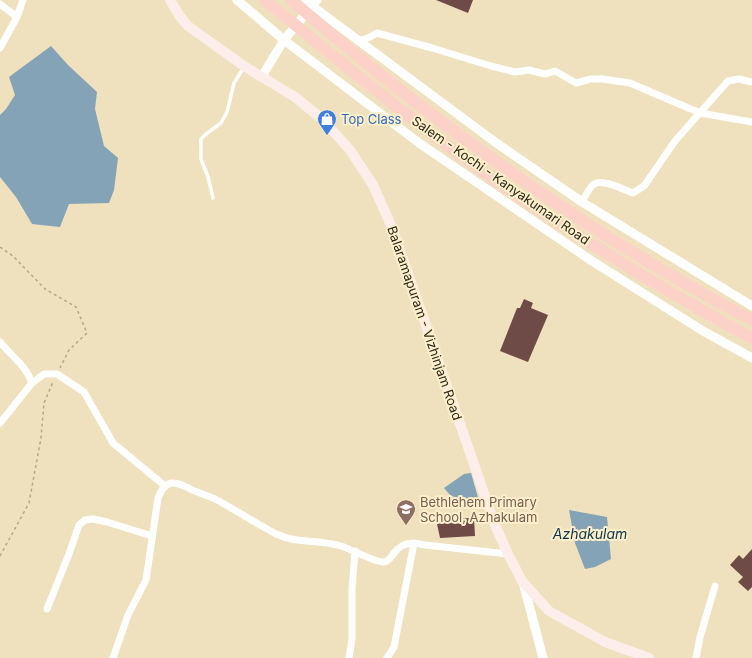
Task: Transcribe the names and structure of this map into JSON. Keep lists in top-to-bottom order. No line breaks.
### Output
{"streets":{"highway":["Salem - Kochi - Kanyakumari Road"],"main road":["Balaramapuram - Vizhinjam Road"]},"water":["Azhakulam"],"places":{"shop":["Top Class"],"school or university":["Bethlehem Primary School, Azhakulam"]}}
